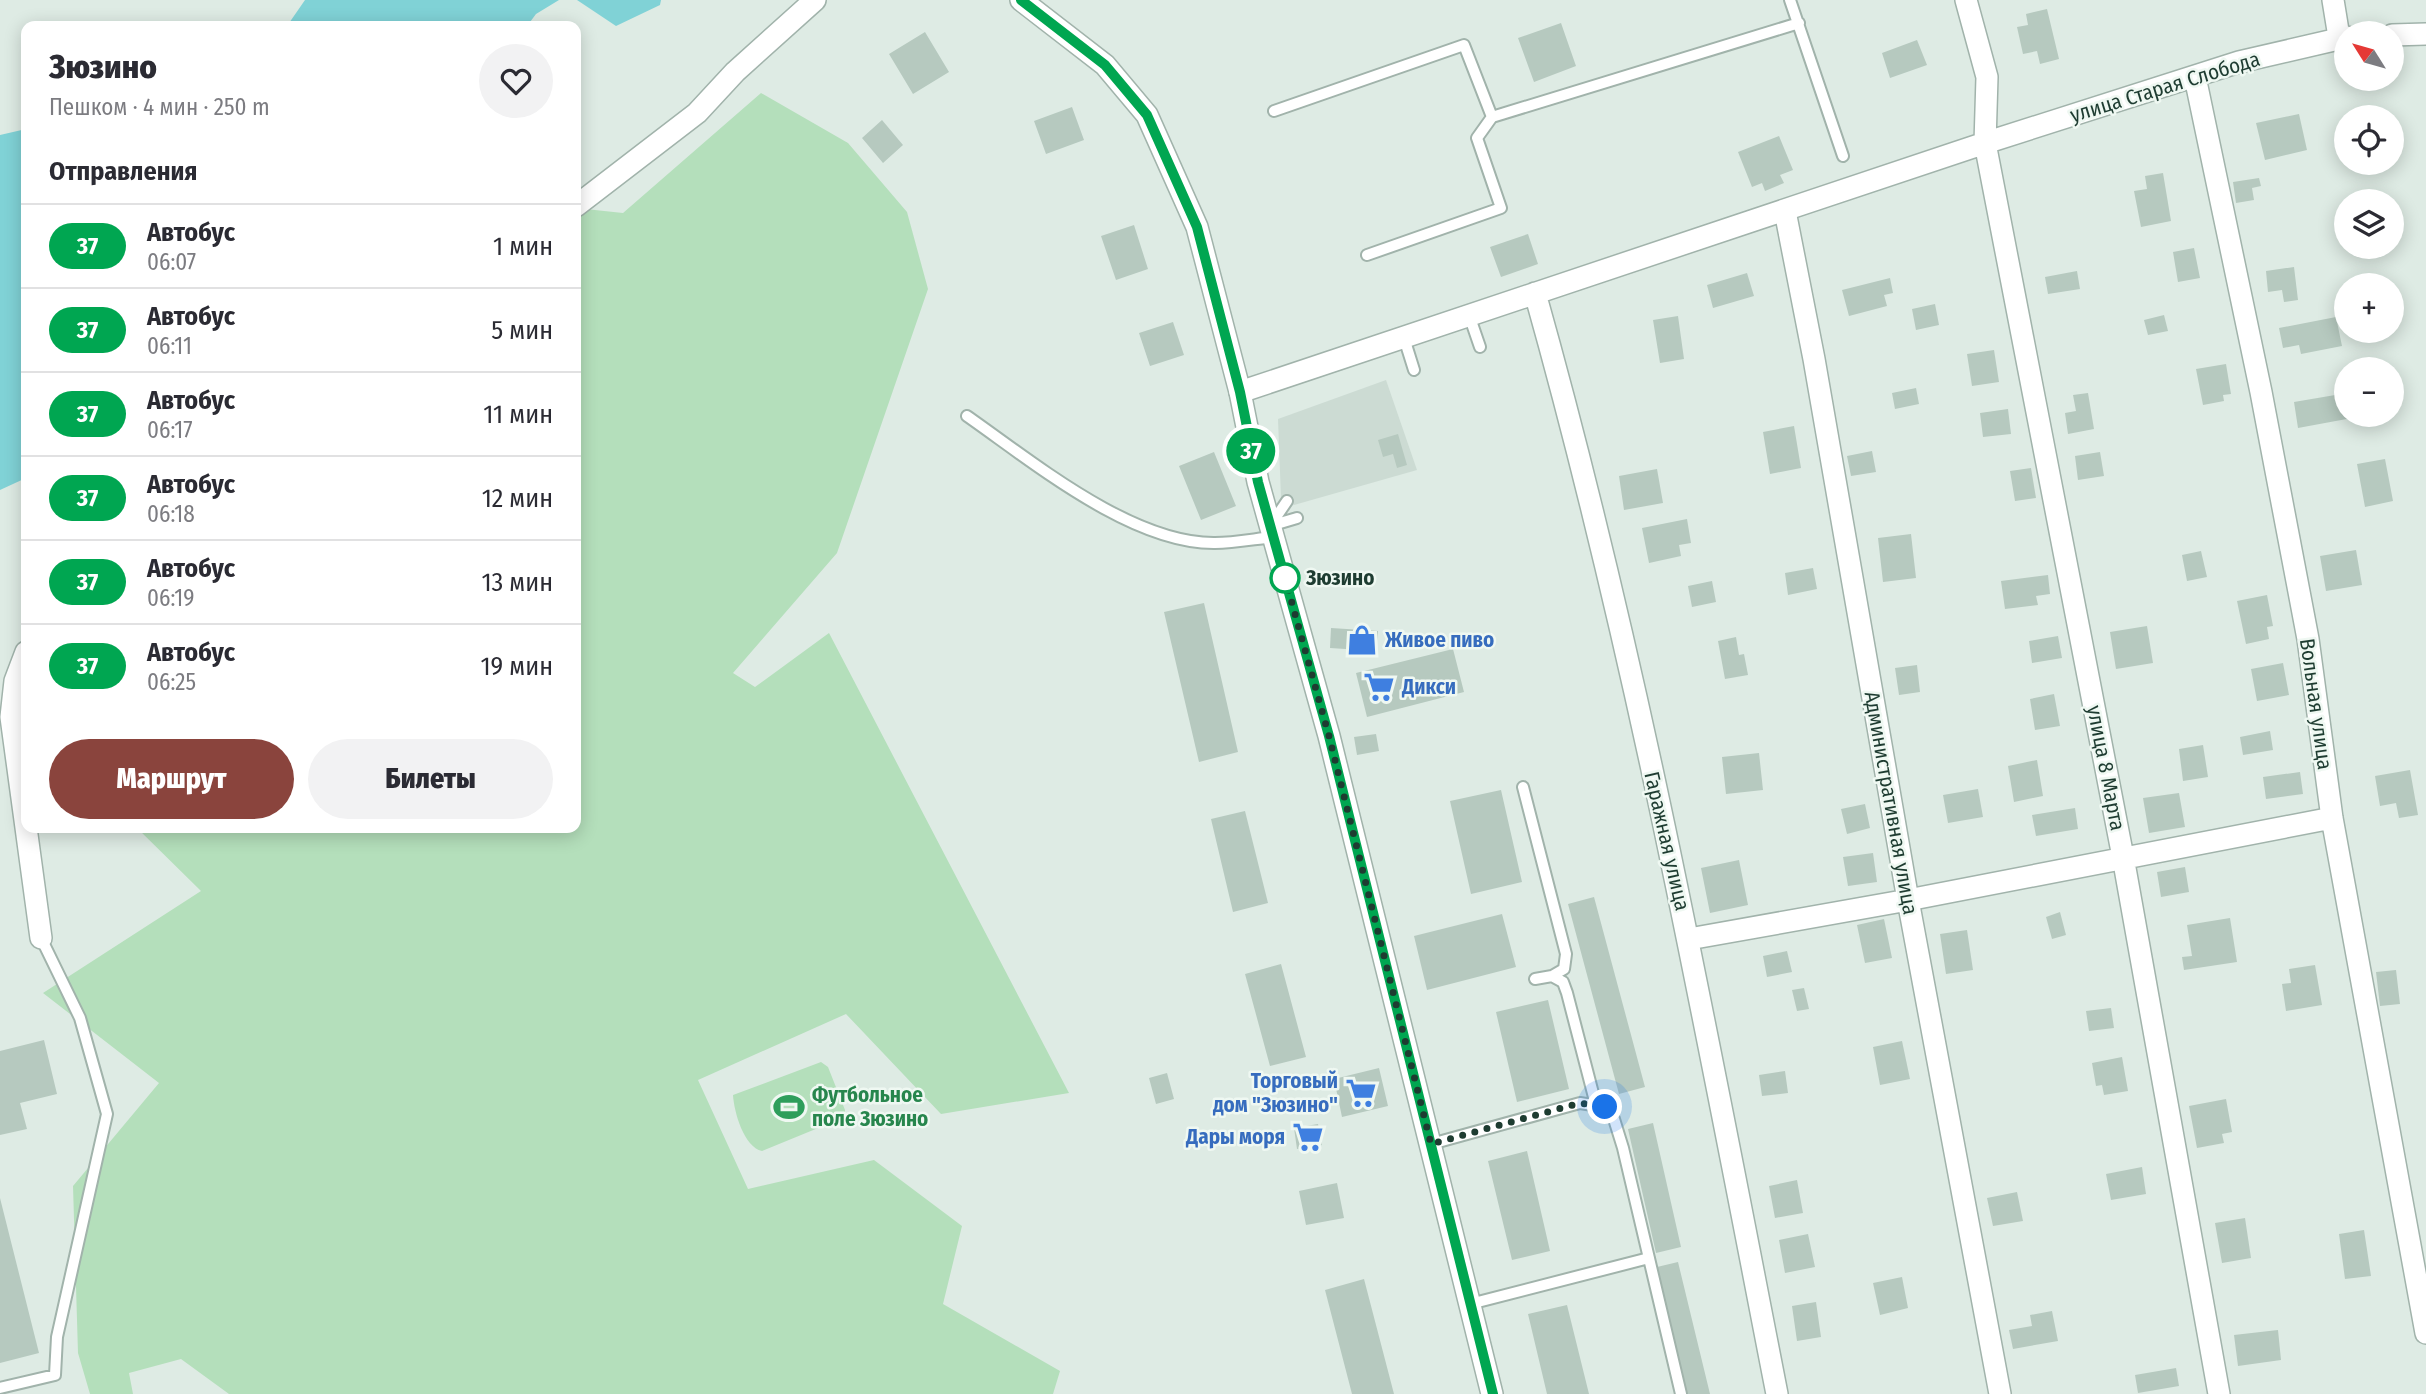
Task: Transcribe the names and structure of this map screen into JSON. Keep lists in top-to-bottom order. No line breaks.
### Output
{"streets":{"street":["улица Старая Слобода","Вольная улица","улица 8 Марта","Административная улица","Гаражная улица"]},"crossings":[["улица Старая Слобода","Вольная улица"],["улица Старая Слобода","улица 8 Марта"],["улица Старая Слобода","Административная улица"],["улица Старая Слобода","Гаражная улица"]],"places":{"other":["Зюзино"],"shop":["Живое пиво"],"supermarket":["Дикси","Торговый дом \"Зюзино\"","Дары моря"],"sports":["Футбольное поле Зюзино"]},"lines":["bus line 37"],"north":"top left","page":{"on_map":"37","map_buttons":["+","−"],"heading":[["Зюзино","Пешком · 4 мин · 250 m"],"Отправления"],"list":[{"mark":"37","name":"Автобус","note":"06:07","value":"1 мин"},{"mark":"37","name":"Автобус","note":"06:11","value":"5 мин"},{"mark":"37","name":"Автобус","note":"06:17","value":"11 мин"},{"mark":"37","name":"Автобус","note":"06:18","value":"12 мин"},{"mark":"37","name":"Автобус","note":"06:19","value":"13 мин"},{"mark":"37","name":"Автобус","note":"06:25","value":"19 мин"}],"buttons":["Маршрут","Билеты"]}}
